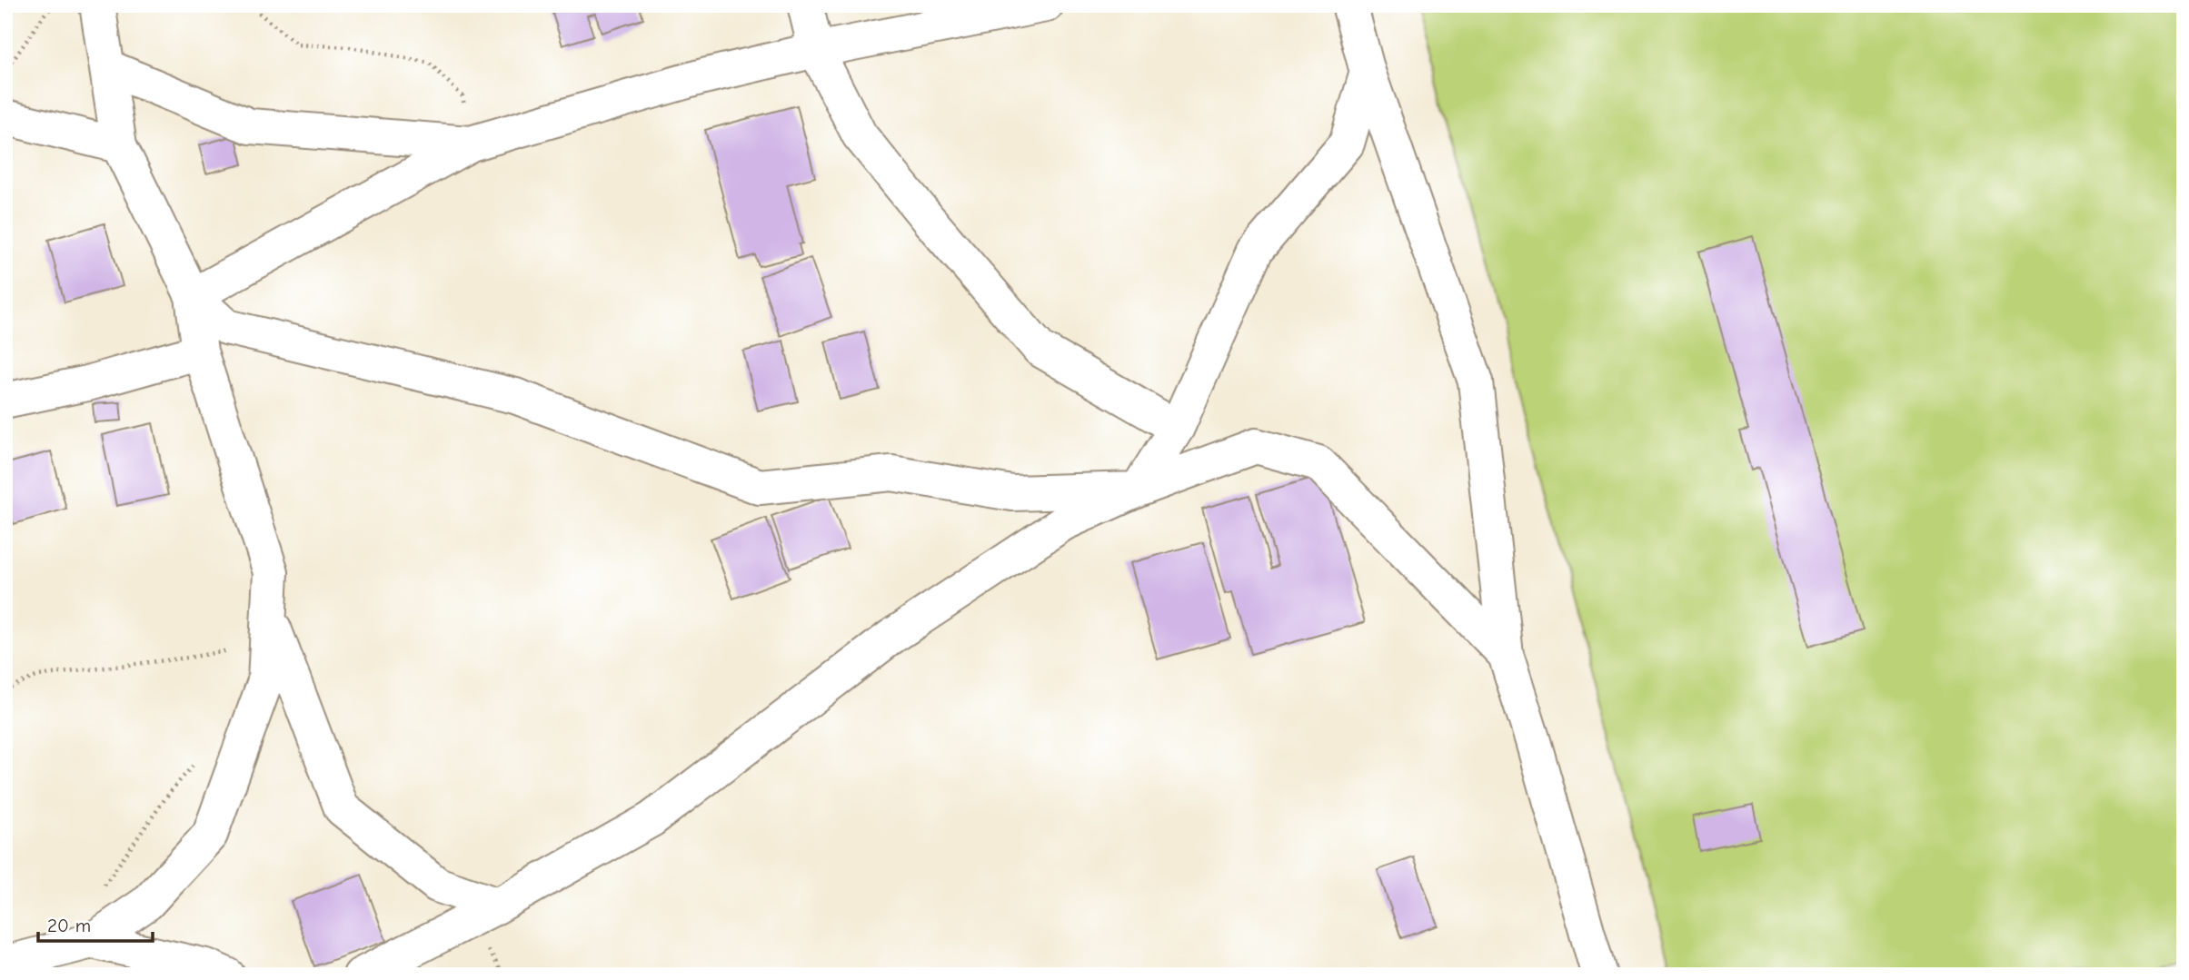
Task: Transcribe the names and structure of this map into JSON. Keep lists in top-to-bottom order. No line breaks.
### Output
{"scale_bar":"20 m"}
